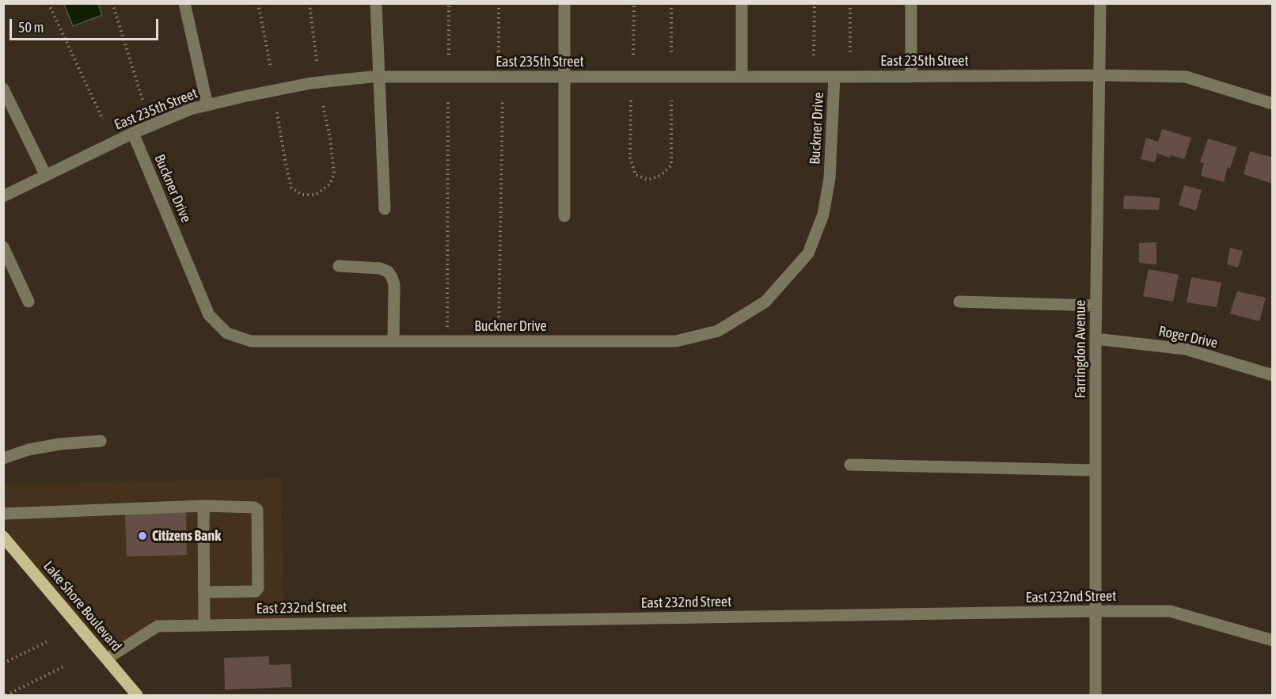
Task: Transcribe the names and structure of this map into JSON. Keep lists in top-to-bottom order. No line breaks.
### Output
{"streets":{"main road":["Lake Shore Boulevard"],"street":["East 235th Street","Buckner Drive","Roger Drive","Farringdon Avenue","East 232nd Street"]},"crossings":[["East 235th Street","Buckner Drive"],["East 235th Street","Farringdon Avenue"],["Roger Drive","Farringdon Avenue"],["Farringdon Avenue","East 232nd Street"],["East 232nd Street","Lake Shore Boulevard"]],"places":["Citizens Bank"],"scale_bar":"50 m"}
